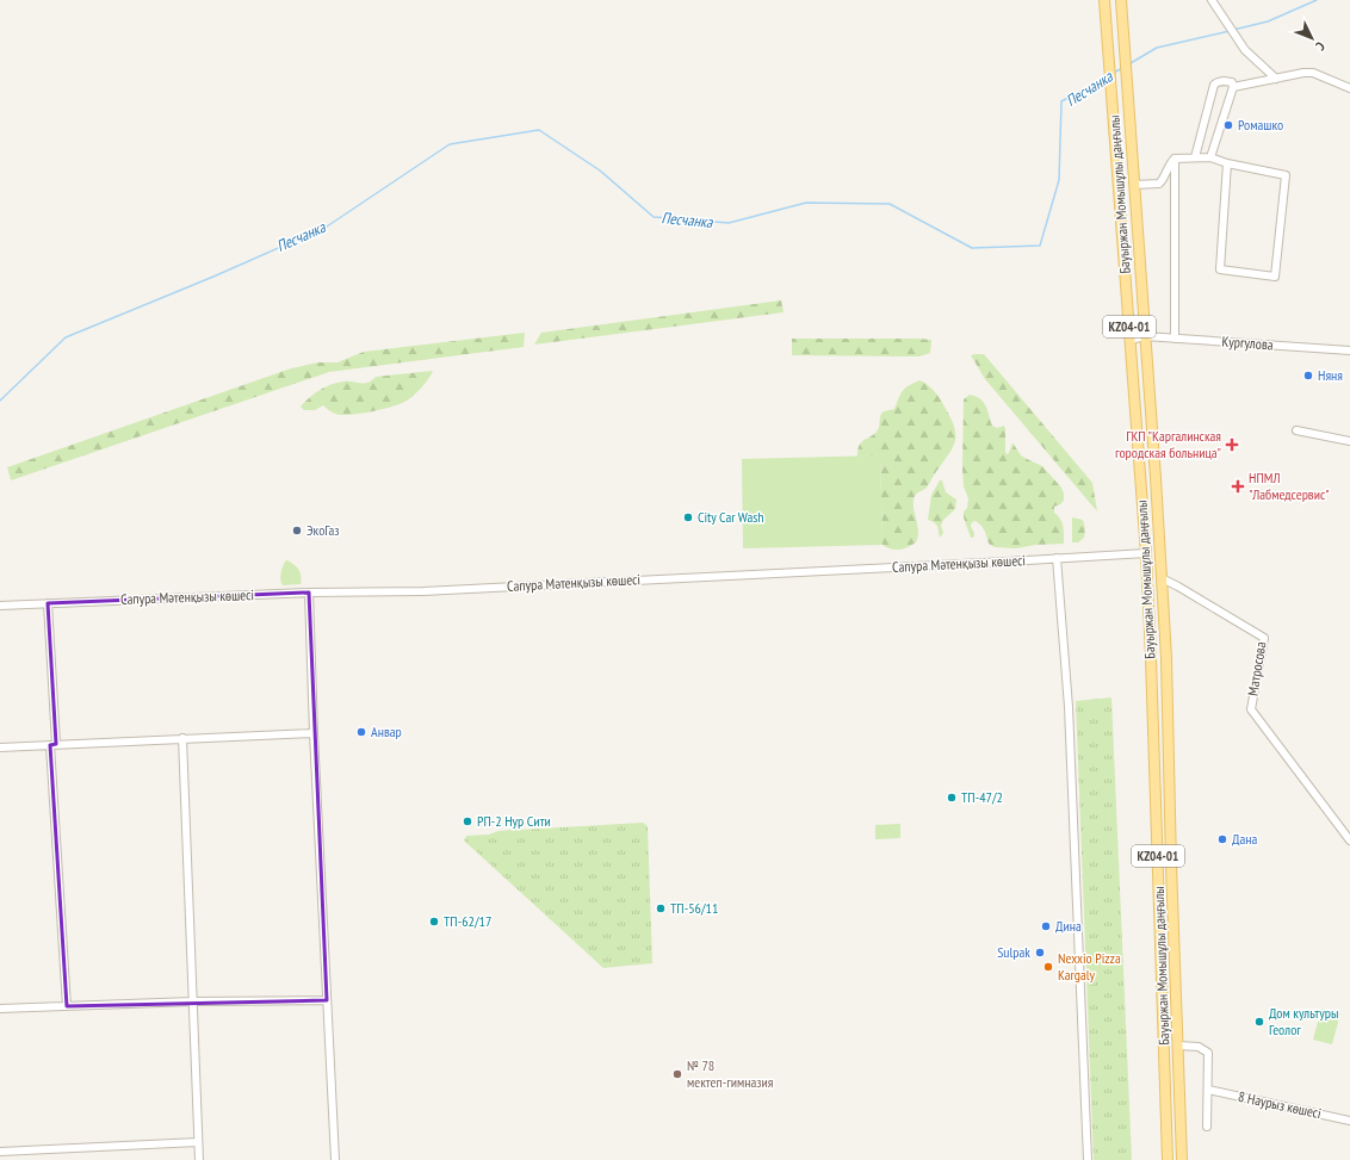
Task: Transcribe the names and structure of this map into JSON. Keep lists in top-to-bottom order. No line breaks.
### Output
{"streets":{"main road":["Бауыржан Момышұлы даңғылы","KZ04-01"],"street":["Кургулова","Сапура Мәтенқызы көшесі","Матросова","8 Наурыз көшесі"]},"crossings":[["Бауыржан Момышұлы даңғылы","Кургулова"],["Бауыржан Момышұлы даңғылы","Сапура Мәтенқызы көшесі"],["Бауыржан Момышұлы даңғылы","Матросова"]],"water":["Песчанка"],"places":{"other":["Ромашко","Няня","City Car Wash","ЭкоГаз","Анвар","ТП-47/2","РП-2 Нур Сити","Дана","ТП-56/11","ТП-62/17","Дина","Sulpak","Nexxio Pizza Kargaly","Дом культуры Геолог","№ 78 мектеп-гимназия"],"health":["ГКП \"Каргалинская городская больница\"","НПМЛ \"Лабмедсервис\""]},"north":"bottom right"}
